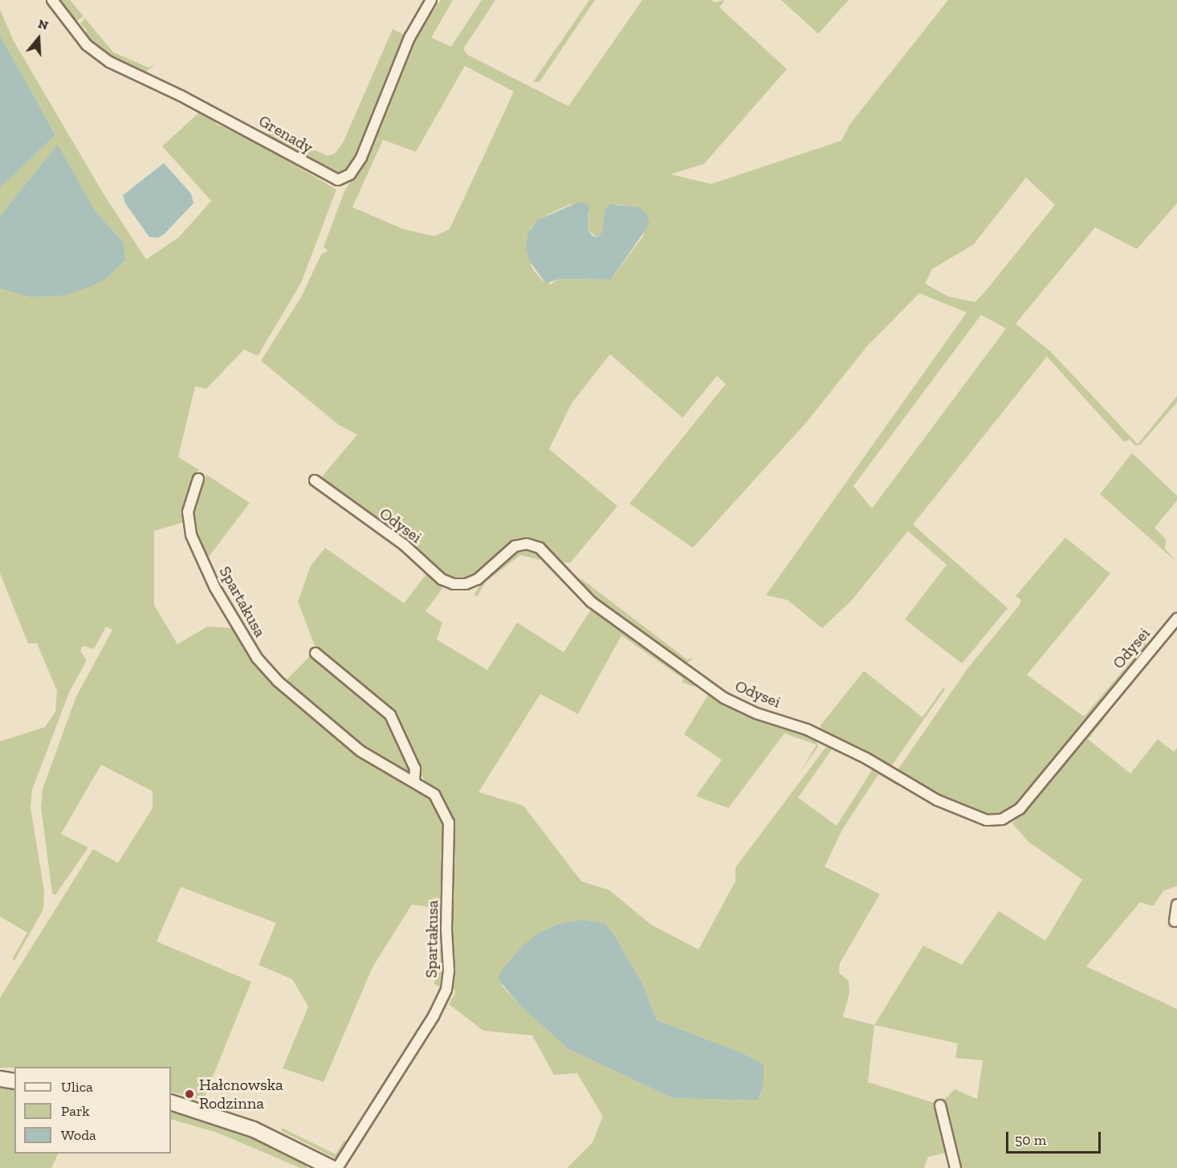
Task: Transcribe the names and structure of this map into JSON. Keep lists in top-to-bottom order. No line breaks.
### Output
{"streets":{"street":["Grenady","Odysei","Spartakusa"]},"places":["Hałcnowska Rodzinna"],"legend":["Ulica","Park","Woda"],"scale_bar":"50 m","north":"top"}
